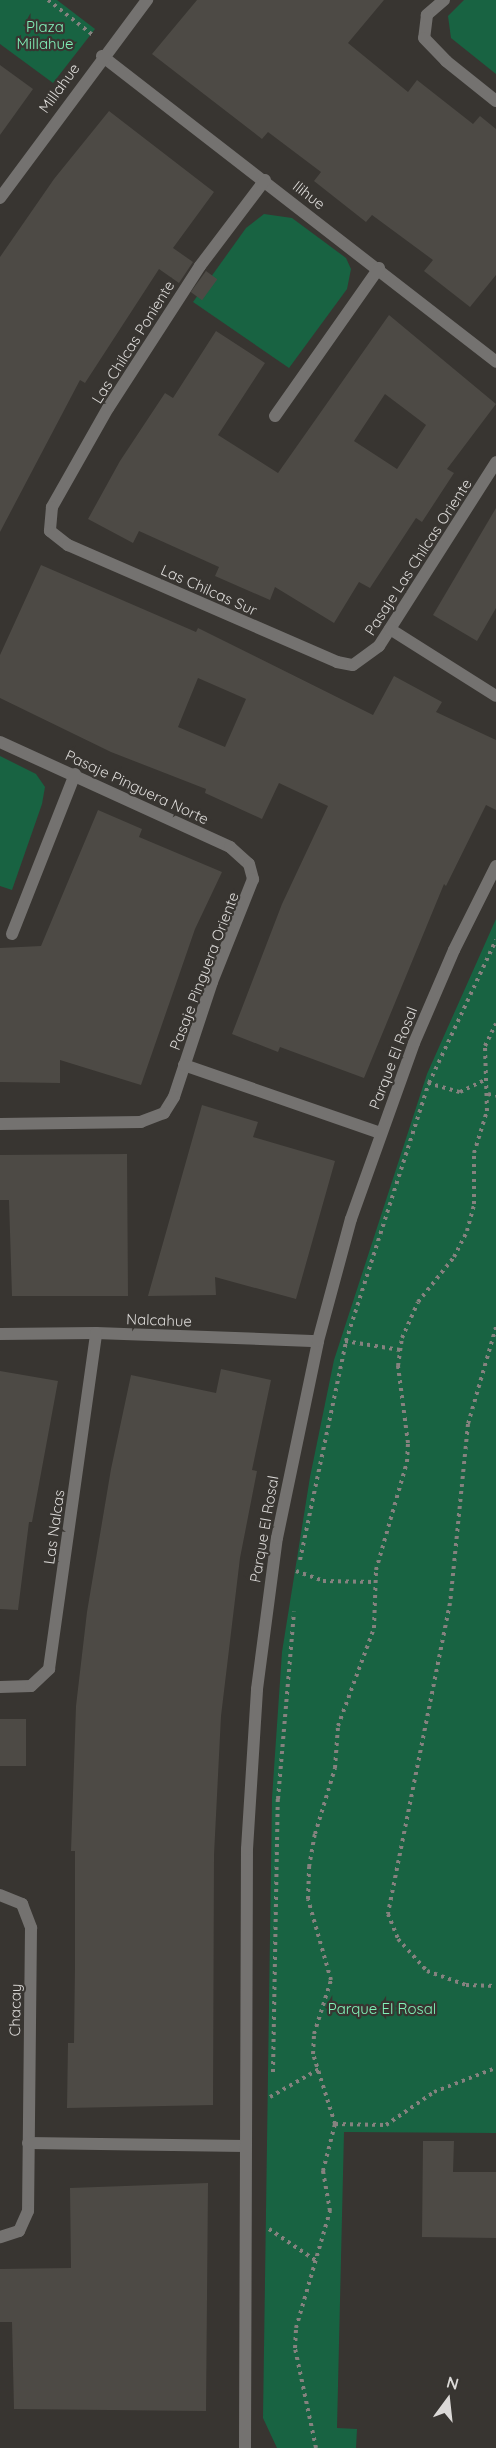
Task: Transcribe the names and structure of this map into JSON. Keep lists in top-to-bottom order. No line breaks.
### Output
{"streets":{"street":["Millahue","Ilihue","Las Chilcas Poniente","Pasaje Las Chilcas Oriente","Las Chilcas Sur","Pasaje Pinguera Norte","Pasaje Pinguera Oriente","Parque El Rosal","Nalcahue","Las Nalcas","Chacay"]},"crossings":[["Millahue","Ilihue"],["Ilihue","Las Chilcas Poniente"],["Las Chilcas Poniente","Las Chilcas Sur"],["Pasaje Las Chilcas Oriente","Las Chilcas Sur"],["Pasaje Pinguera Norte","Pasaje Pinguera Oriente"],["Parque El Rosal","Nalcahue"],["Nalcahue","Las Nalcas"]],"parks":["Plaza Millahue","Parque El Rosal"],"north":"top"}
